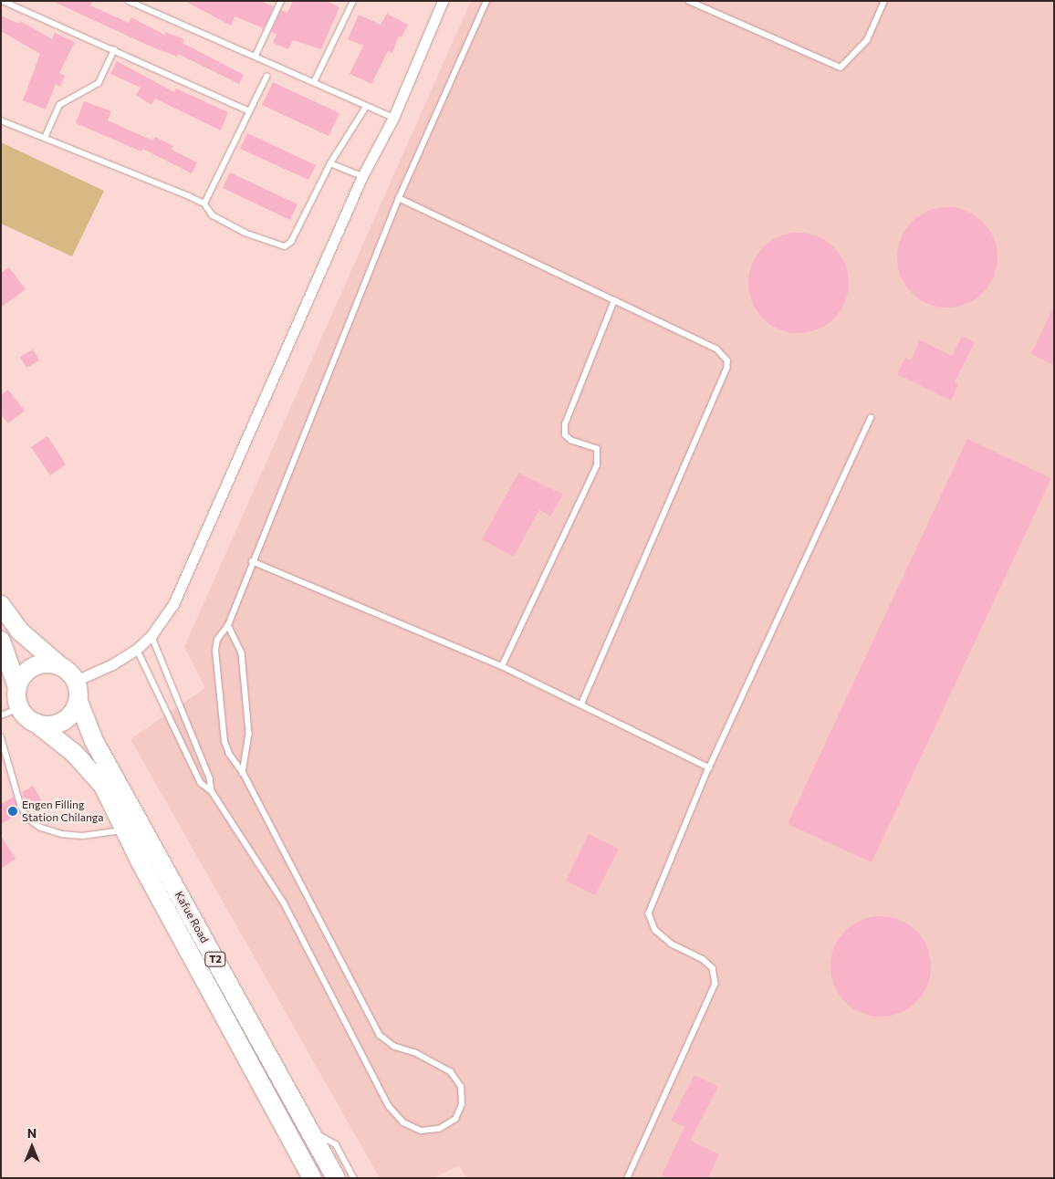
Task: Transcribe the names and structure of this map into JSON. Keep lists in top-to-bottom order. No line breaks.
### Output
{"streets":{"highway":["Kafue Road","T2"]},"places":["Engen Filling Station Chilanga"],"north":"top"}
